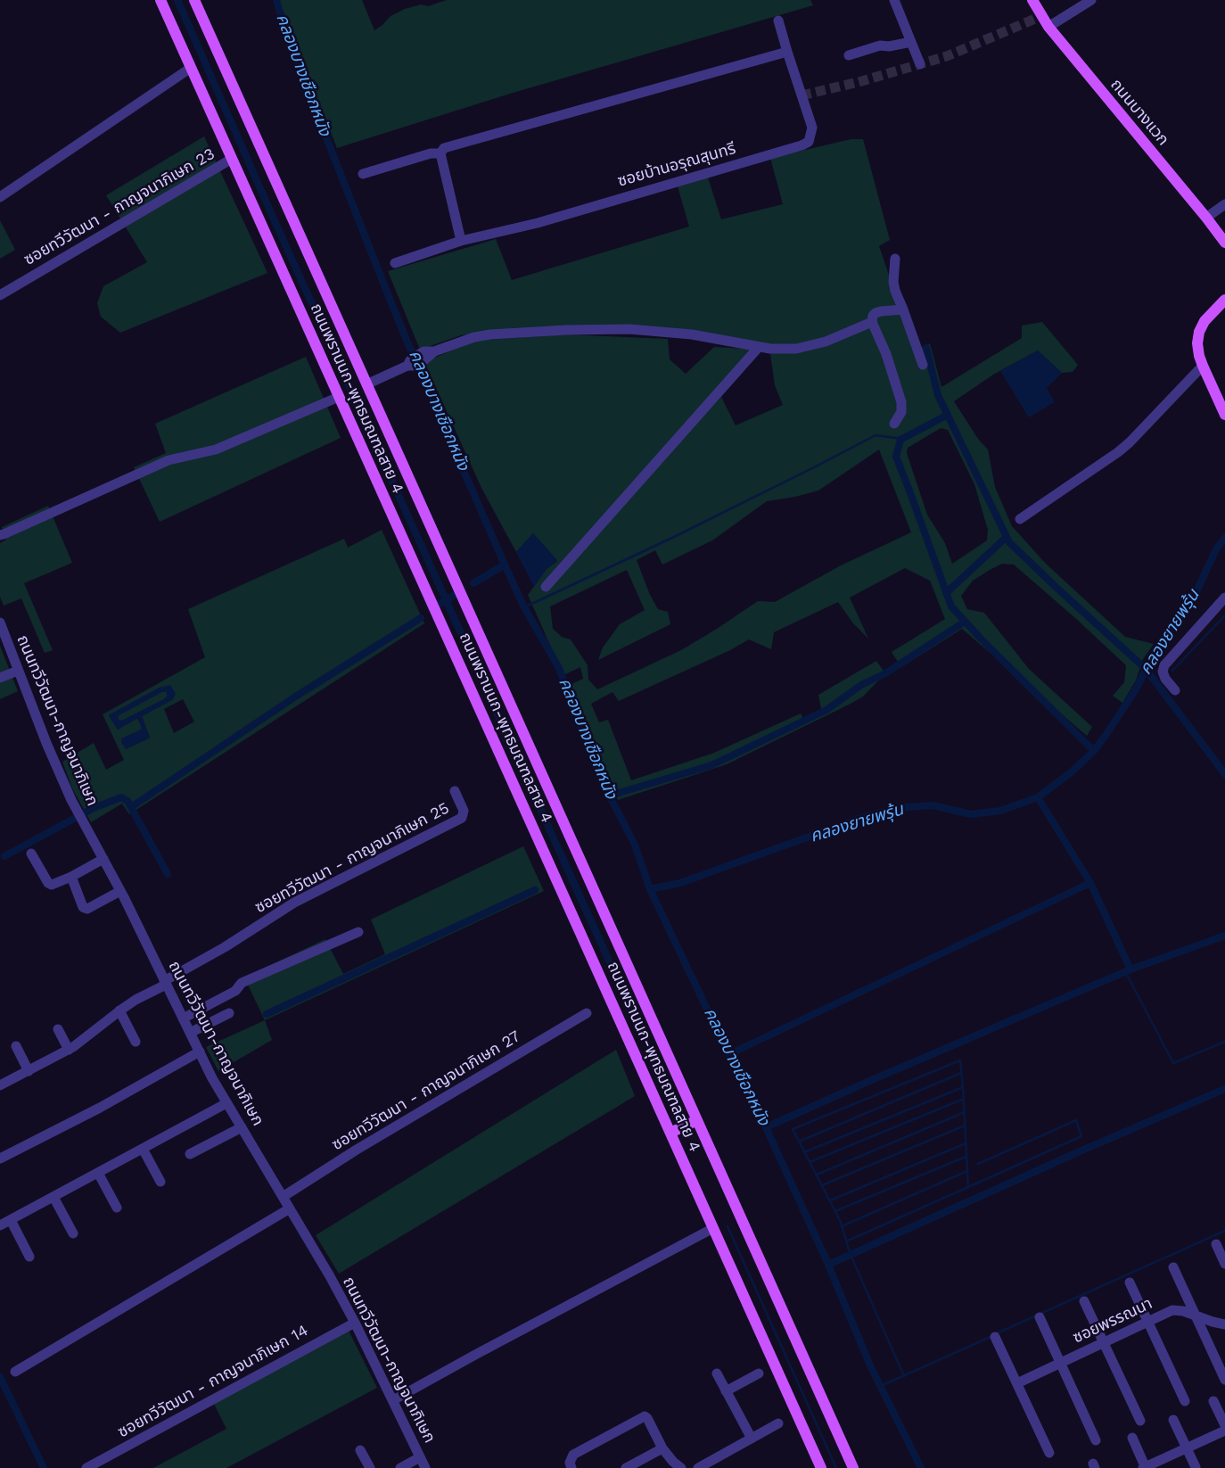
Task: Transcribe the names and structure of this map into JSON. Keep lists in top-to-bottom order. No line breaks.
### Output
{"streets":{"main road":["ถนนบางแวก","ถนนพรานนก-พุทธมณฑลสาย 4"],"street":["ซอยบ้านอรุณสุนทรี","ซอยทวีวัฒนา - กาญจนาภิเษก 23","ถนนทวีวัฒนา-กาญจนาภิเษก","ซอยทวีวัฒนา - กาญจนาภิเษก 25","ซอยทวีวัฒนา - กาญจนาภิเษก 27","ซอยพรรณนา","ซอยทวีวัฒนา - กาญจนาภิเษก 14"]},"crossings":[["ซอยทวีวัฒนา - กาญจนาภิเษก 23","ถนนพรานนก-พุทธมณฑลสาย 4"],["ถนนทวีวัฒนา-กาญจนาภิเษก","ซอยทวีวัฒนา - กาญจนาภิเษก 25"],["ถนนทวีวัฒนา-กาญจนาภิเษก","ซอยทวีวัฒนา - กาญจนาภิเษก 27"],["ถนนทวีวัฒนา-กาญจนาภิเษก","ซอยทวีวัฒนา - กาญจนาภิเษก 14"]],"water":["คลองบางเชือกหนัง","คลองยายพรุ้น"]}
